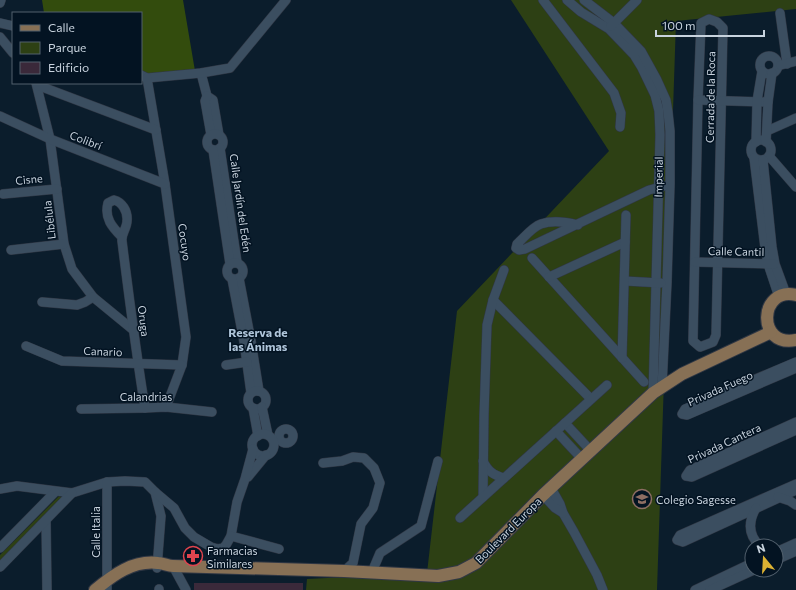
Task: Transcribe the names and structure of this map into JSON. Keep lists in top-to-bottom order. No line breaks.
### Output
{"streets":{"main road":["Boulevard Europa"],"street":["Cerrada de la Roca","Colibrí","Imperial","Cisne","Calle Jardín del Edén","Libélula","Cocuyo","Calle Cantil","Oruga","Canario","Privada Fuego","Calandrias","Privada Cantera","Calle Italia"]},"crossings":[["Cerrada de la Roca","Calle Cantil"],["Colibrí","Libélula"],["Colibrí","Cocuyo"],["Imperial","Boulevard Europa"],["Cisne","Libélula"],["Libélula","Oruga"],["Cocuyo","Canario"],["Cocuyo","Calandrias"],["Oruga","Canario"],["Oruga","Calandrias"],["Boulevard Europa","Calle Italia"]],"districts":["Reserva de las Ánimas"],"places":{"school or university":["Colegio Sagesse"],"pharmacy":["Farmacias Similares"]},"legend":["Calle","Parque","Edificio"],"scale_bar":"100 m","north":"top"}
